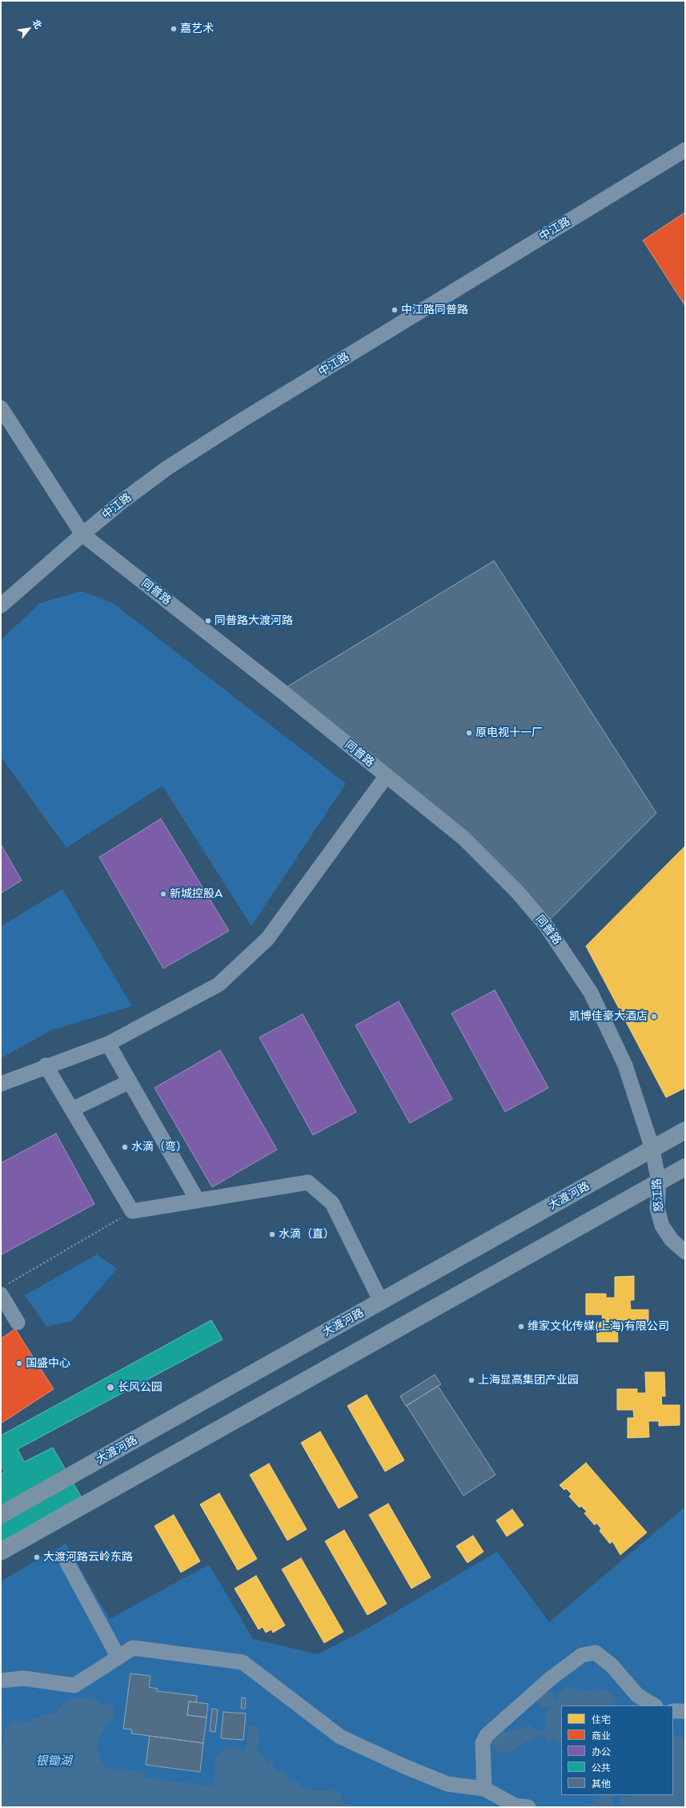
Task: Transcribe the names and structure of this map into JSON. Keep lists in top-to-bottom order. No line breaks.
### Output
{"streets":{"main road":["大渡河路"],"street":["中江路","同普路","怒江路"]},"crossings":[["中江路","同普路"],["同普路","怒江路"],["同普路","大渡河路"],["怒江路","大渡河路"]],"water":["银锄湖"],"places":["嘉艺术","中江路同普路","同普路大渡河路","原电视十一厂","新城控股A","凯博佳豪大酒店","水滴（弯）","水滴（直）","维家文化传媒(上海)有限公司","国盛中心","上海显高集团产业园","长风公园","大渡河路云岭东路"],"legend":["住宅","商业","办公","公共","其他"],"north":"top right"}
